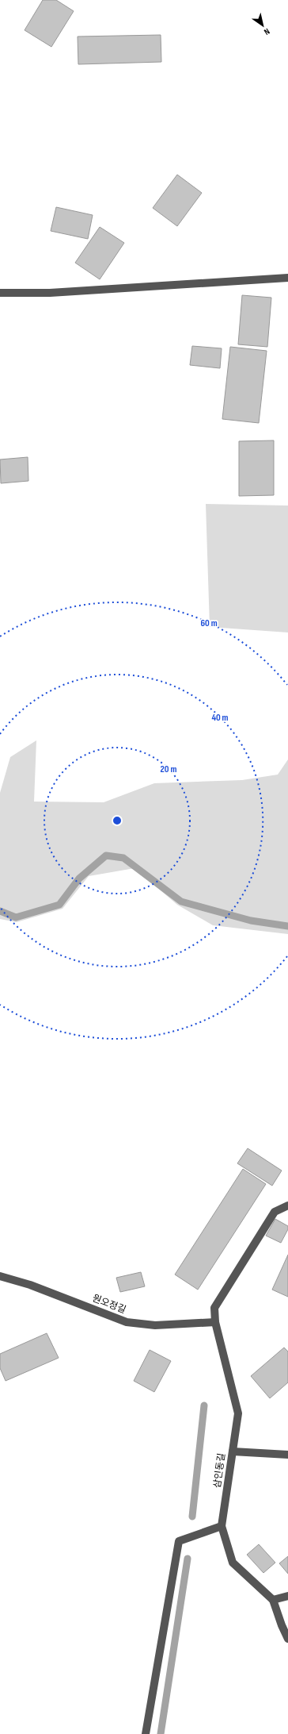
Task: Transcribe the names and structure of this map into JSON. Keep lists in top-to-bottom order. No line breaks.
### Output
{"streets":{"street":["원오정길","삼인동길"]},"crossings":[["원오정길","삼인동길"]],"north":"bottom right","rings":["60 m","40 m","20 m"]}
